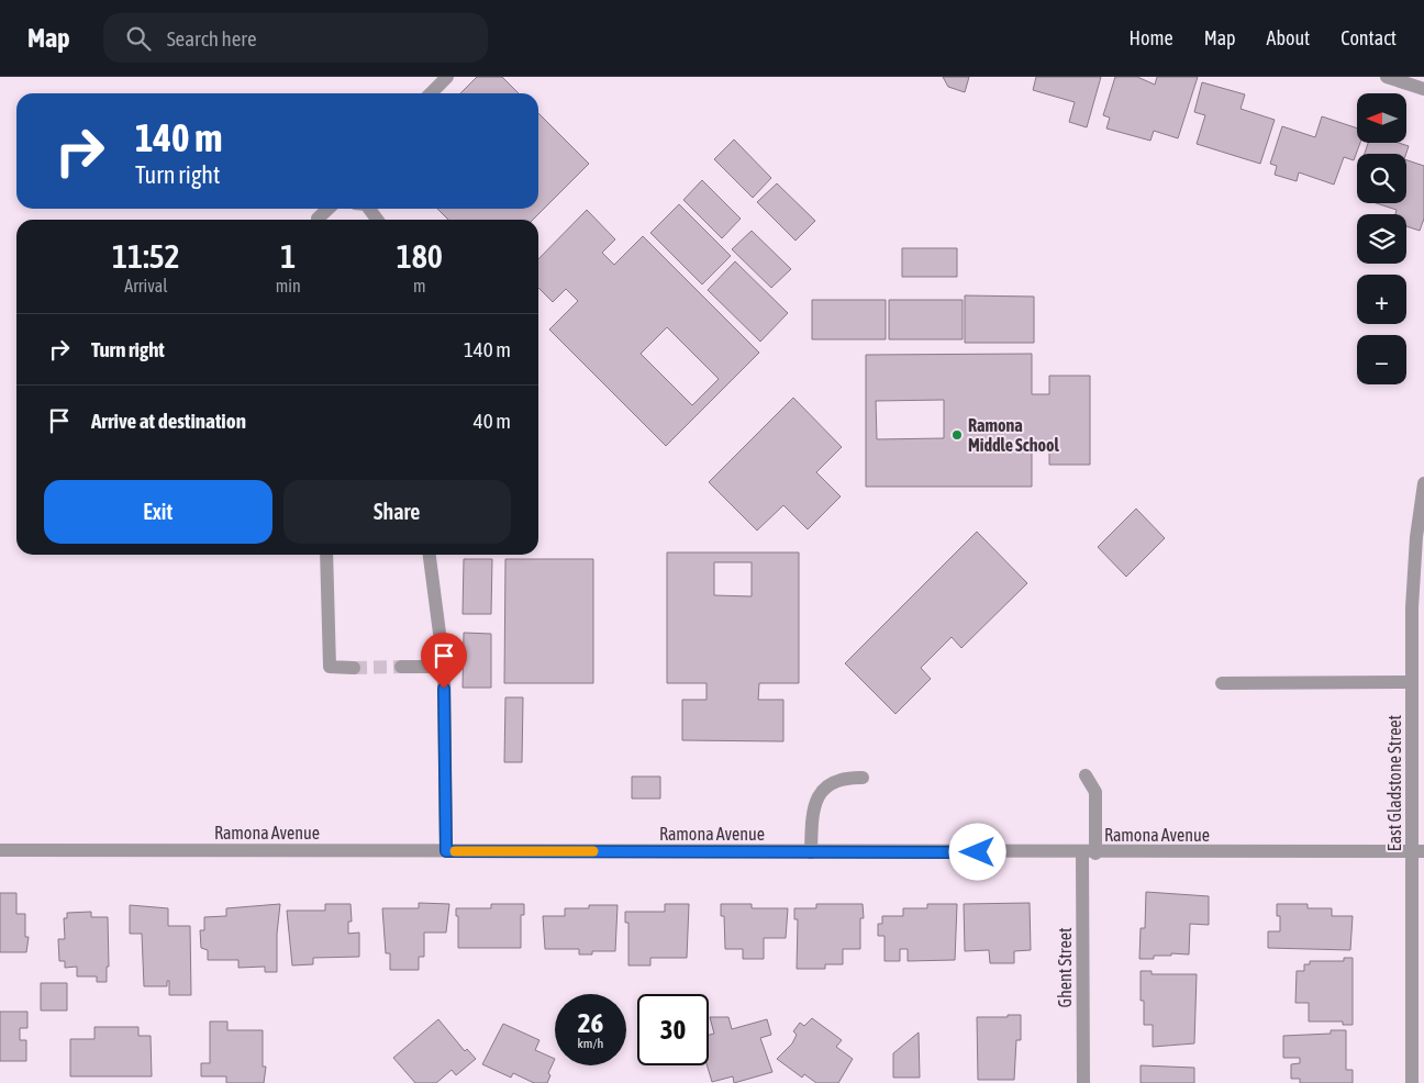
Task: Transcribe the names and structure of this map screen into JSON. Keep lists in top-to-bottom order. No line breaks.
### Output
{"streets":{"street":["East Gladstone Street","Ramona Avenue","Ghent Street"]},"crossings":[["East Gladstone Street","Ramona Avenue"],["Ramona Avenue","Ghent Street"]],"places":["Ramona Middle School"],"north":"left","page":{"header":"Map","search":"Search here","nav":["Home","Map","About","Contact"],"map_buttons":["+","−"],"turn":["140 m","Turn right"],"eta":["11:52","Arrival","1","min","180","m"],"list":[{"name":"Turn right","value":"140 m"},{"name":"Arrive at destination","value":"40 m"}],"buttons":["Exit","Share"],"speed":"26 km/h","limit":"30"}}
